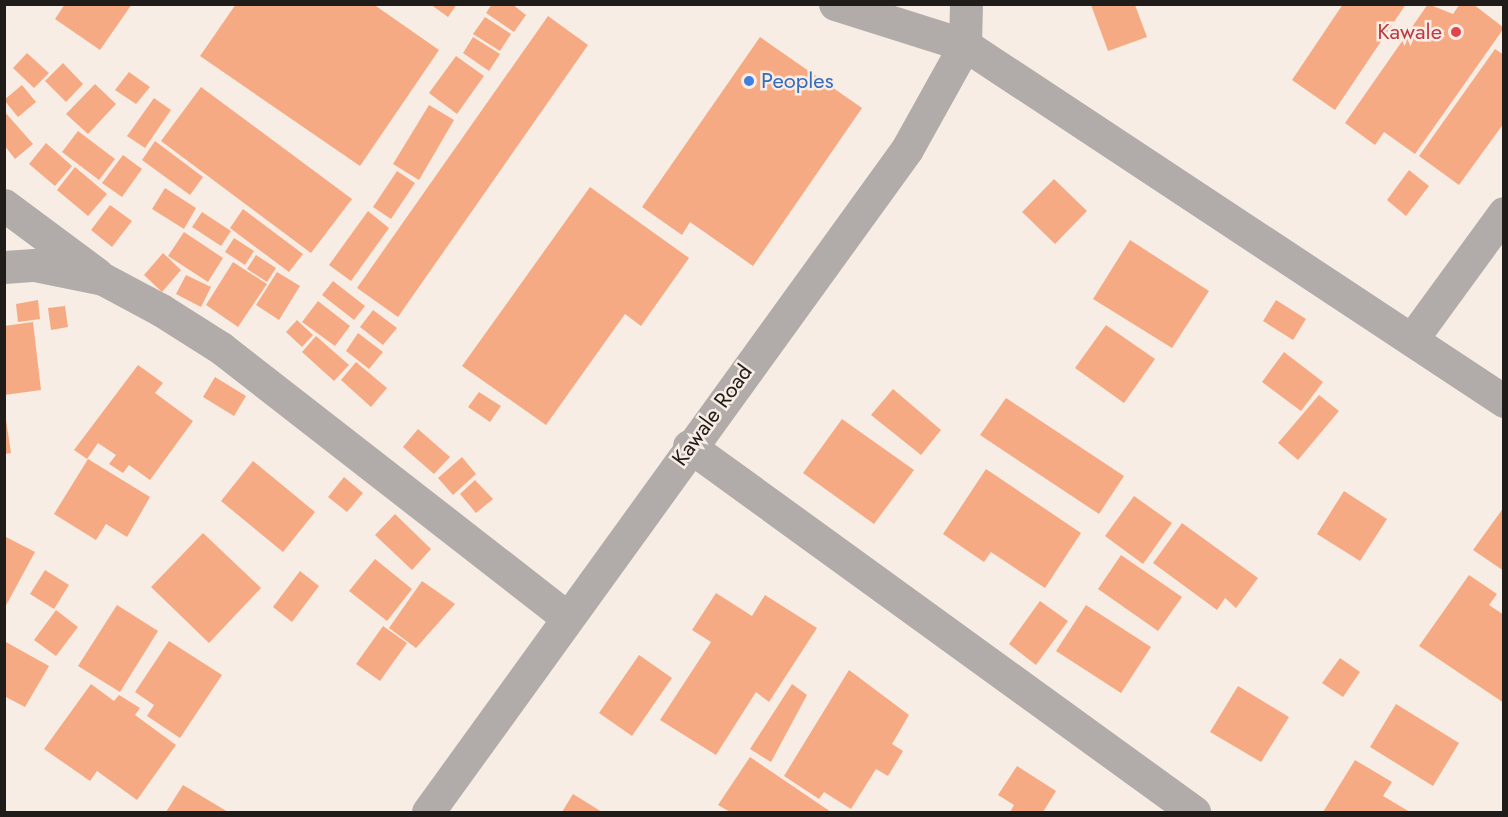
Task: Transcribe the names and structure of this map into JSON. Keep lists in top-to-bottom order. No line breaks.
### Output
{"streets":{"street":["Kawale Road"]},"places":["Kawale","Peoples"]}
